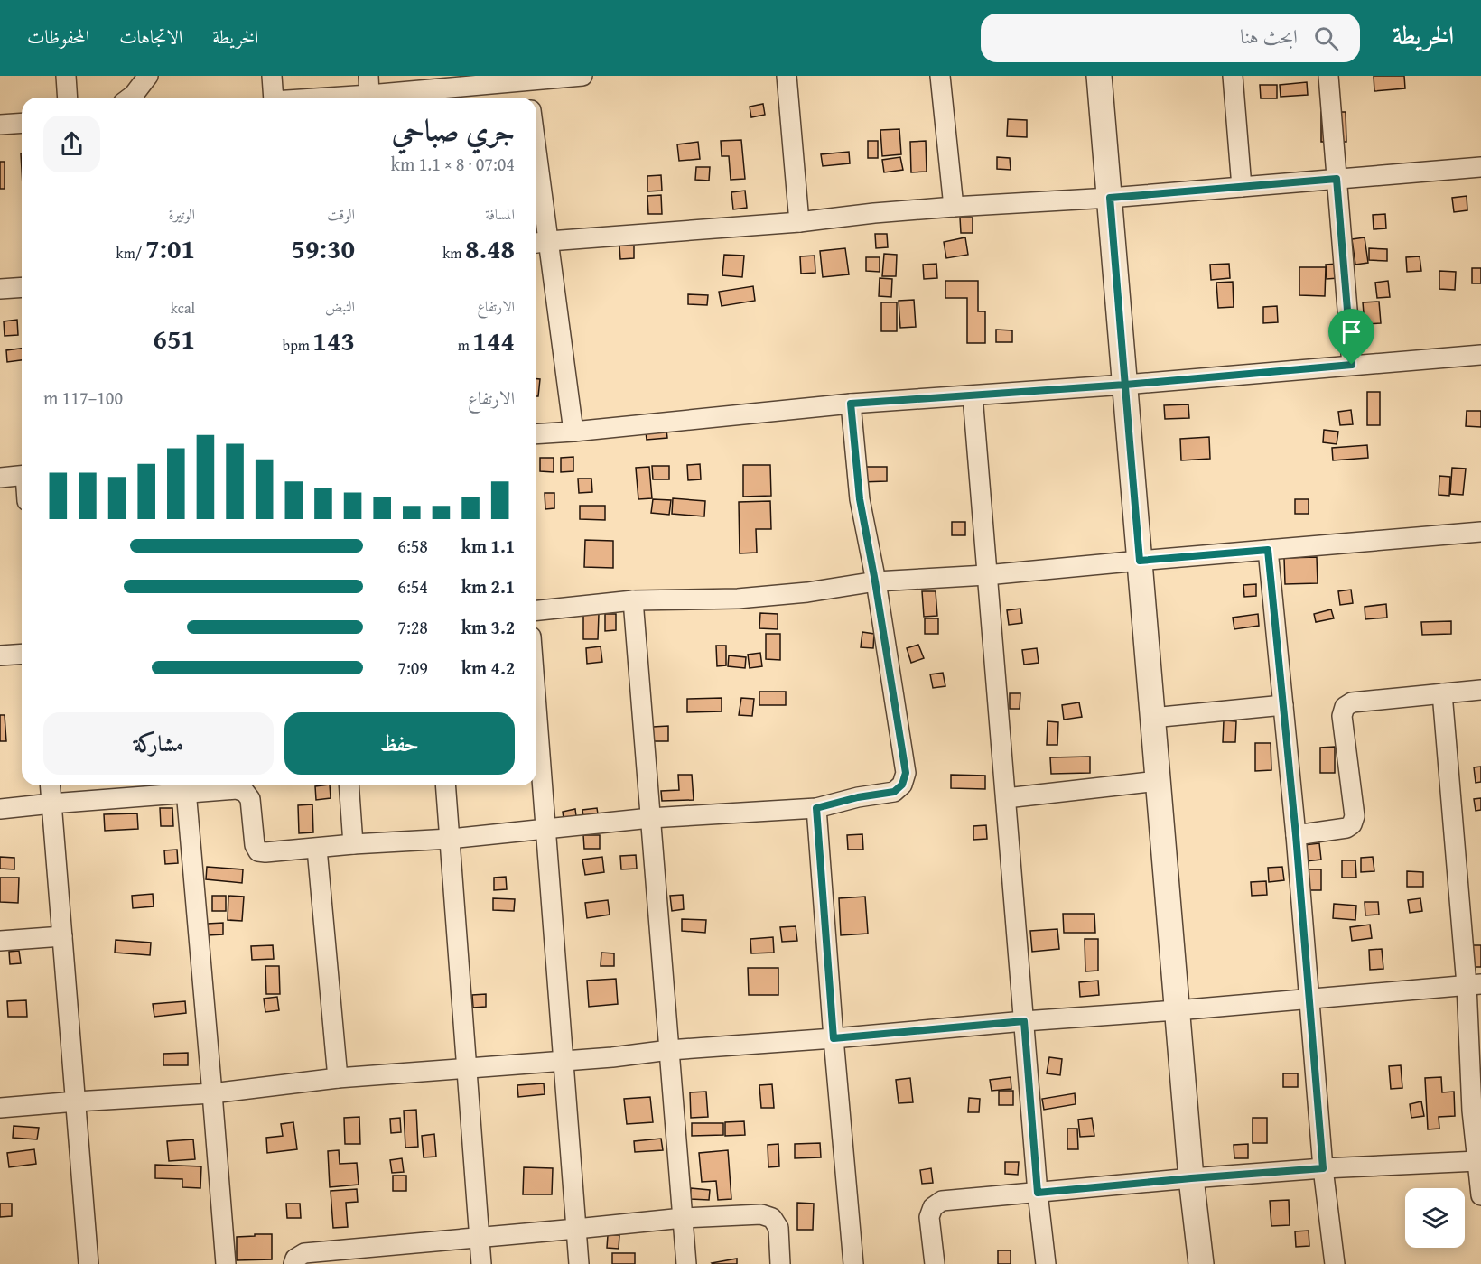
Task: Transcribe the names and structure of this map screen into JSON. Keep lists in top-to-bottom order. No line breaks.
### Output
{"page":{"header":"الخريطة","search":"ابحث هنا","nav":["الخريطة","الاتجاهات","المحفوظات"],"heading":["جري صباحي","07:04 · 8 × 1.1 km"],"stats":[["المسافة","8.48 km"],["الوقت","59:30"],["الوتيرة","7:01 /km"],["الارتفاع","144 m"],["النبض","143 bpm"],["kcal","651"]],"chart":["الارتفاع","100–117 m"],"list":[{"name":"1.1 km","note":"6:58"},{"name":"2.1 km","note":"6:54"},{"name":"3.2 km","note":"7:28"},{"name":"4.2 km","note":"7:09"}],"buttons":["حفظ","مشاركة"]}}
